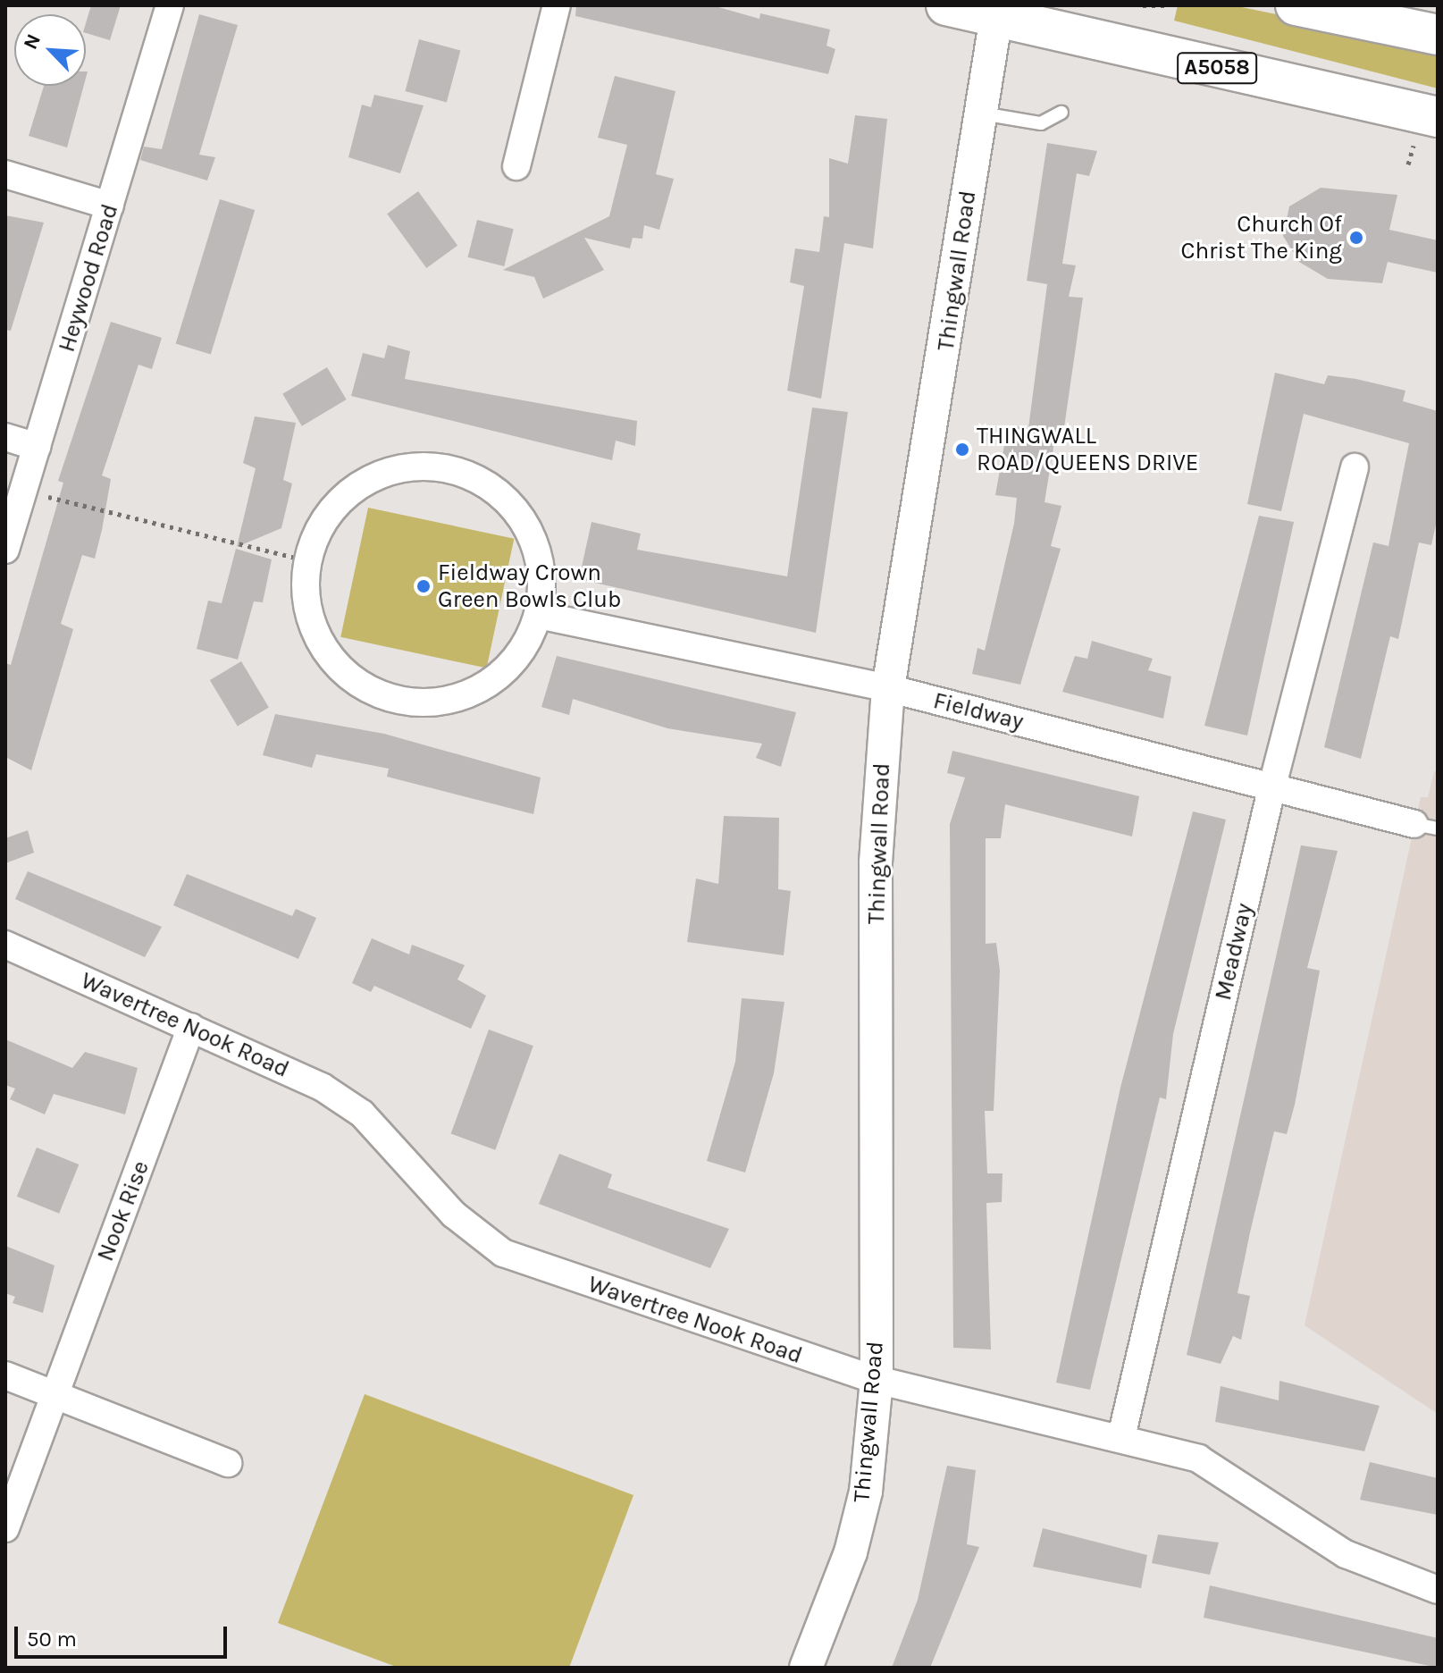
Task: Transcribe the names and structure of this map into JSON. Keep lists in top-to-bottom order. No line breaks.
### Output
{"streets":{"highway":["A5058"],"street":["Thingwall Road","Heywood Road","Fieldway","Meadway","Wavertree Nook Road","Nook Rise"]},"crossings":[["A5058","Thingwall Road"],["Thingwall Road","Fieldway"],["Thingwall Road","Wavertree Nook Road"],["Fieldway","Meadway"],["Meadway","Wavertree Nook Road"],["Wavertree Nook Road","Nook Rise"]],"places":["Church Of Christ The King","THINGWALL ROAD/QUEENS DRIVE","Fieldway Crown Green Bowls Club"],"scale_bar":"50 m","north":"top left"}
